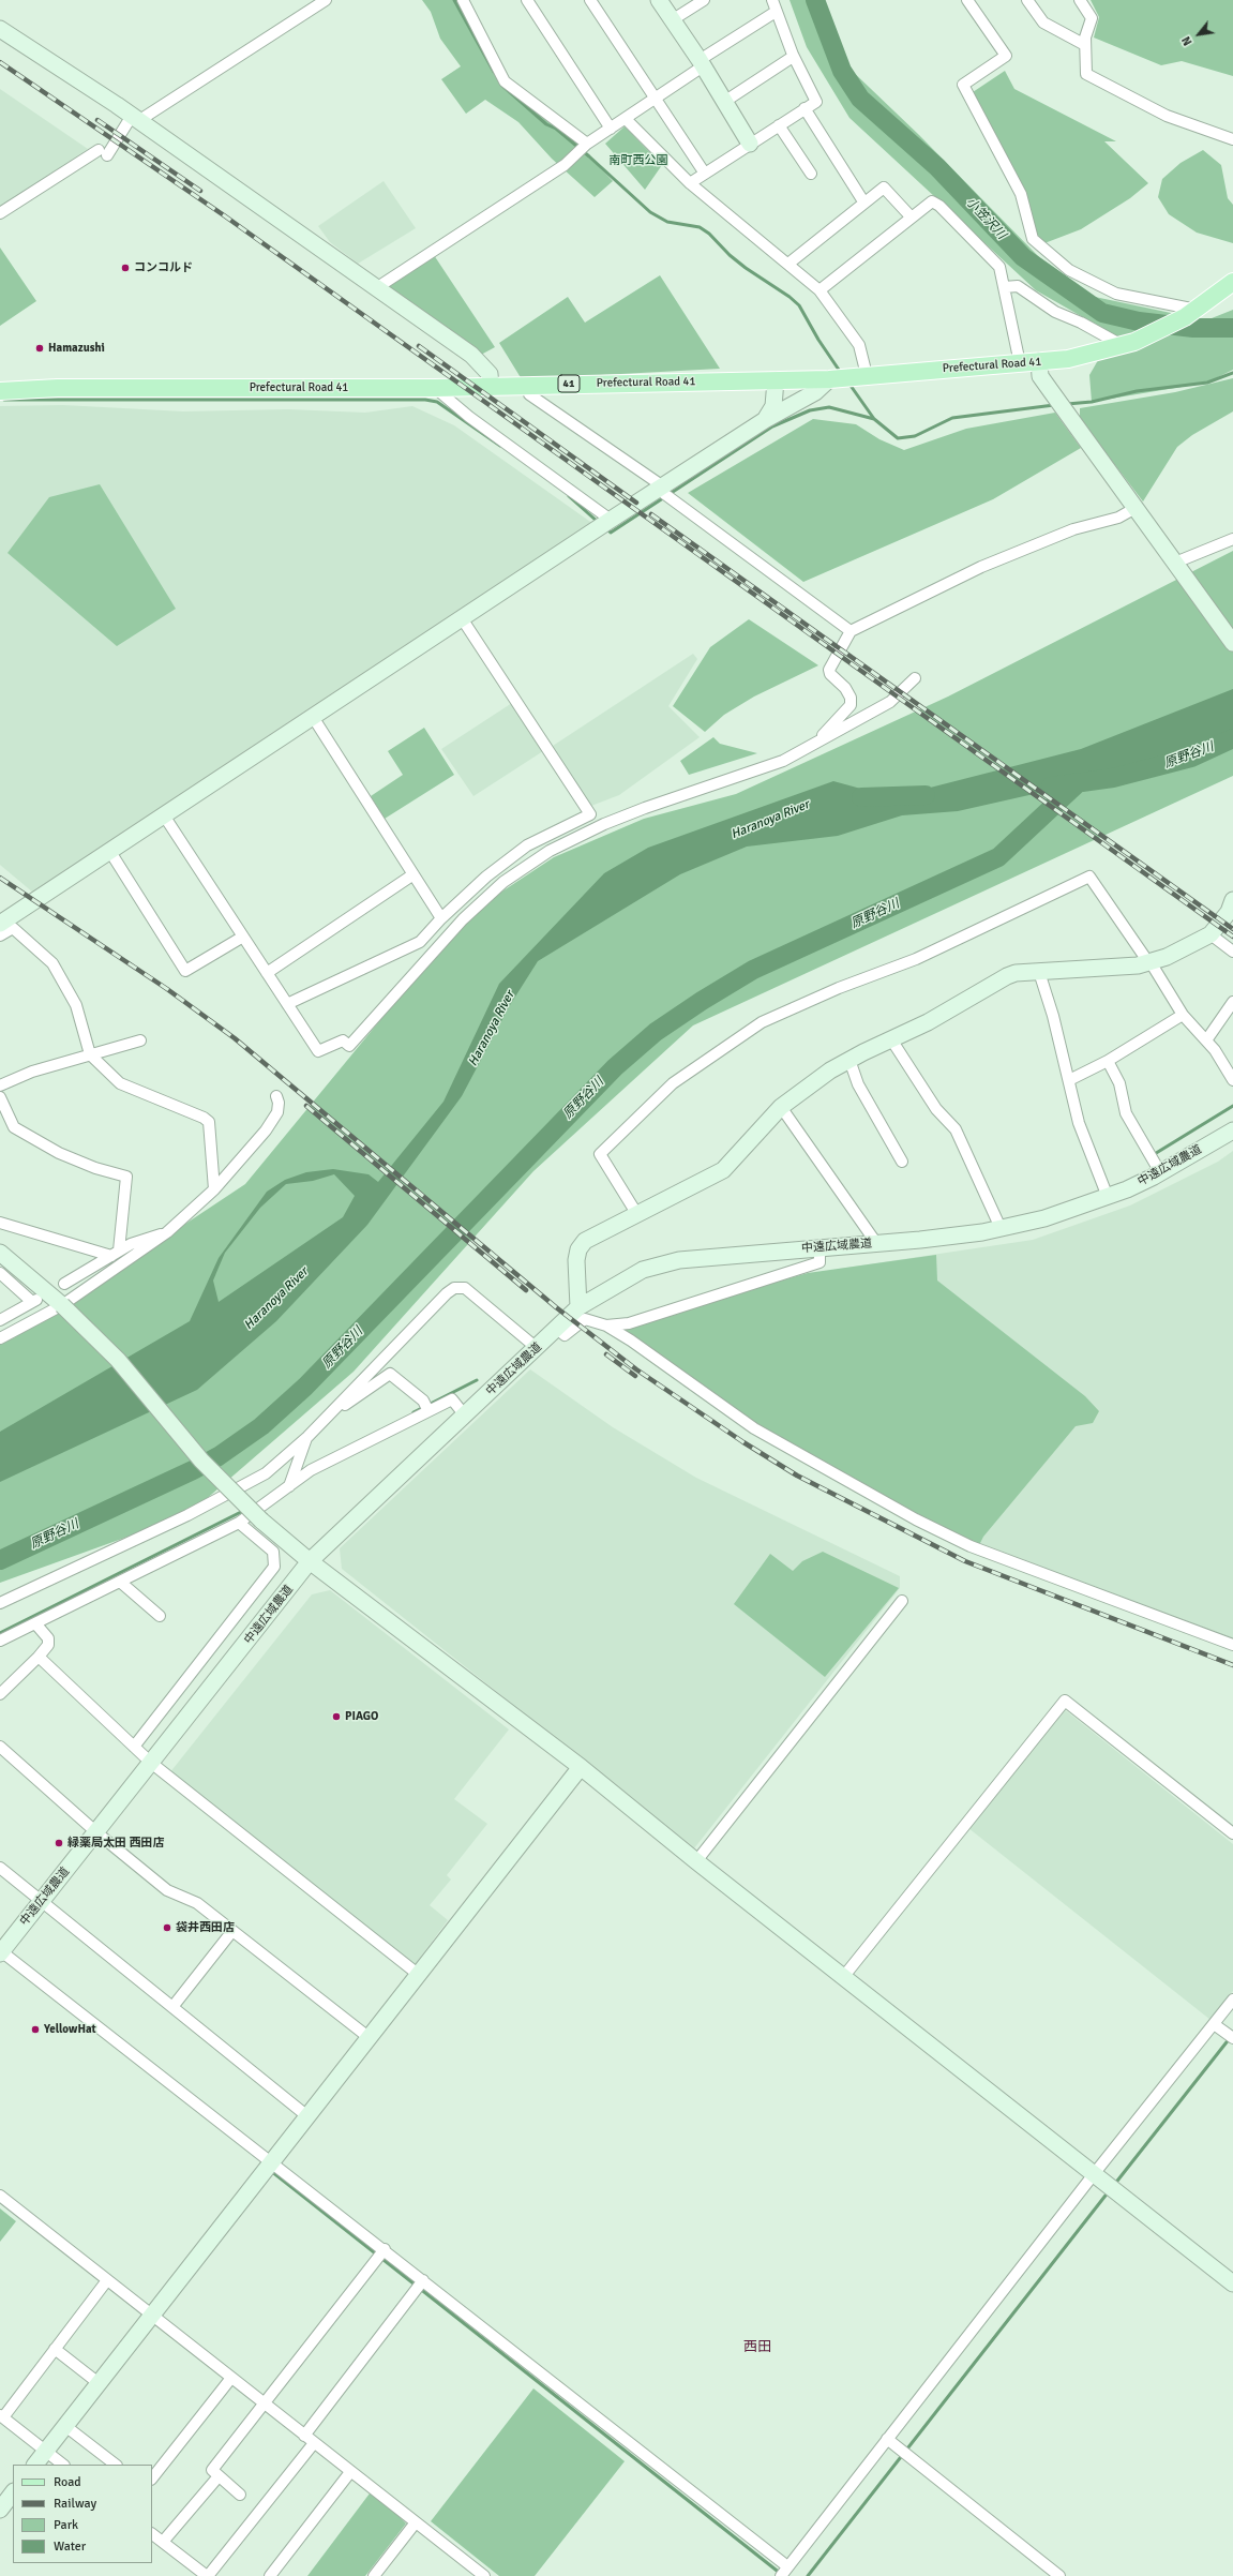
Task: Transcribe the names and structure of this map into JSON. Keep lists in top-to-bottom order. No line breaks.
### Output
{"streets":{"main road":["Prefectural Road 41","41"],"street":["中遠広域農道"]},"crossings":[["Prefectural Road 41","41"]],"districts":["西田"],"water":["小笠沢川","原野谷川","Haranoya River"],"parks":["南町西公園"],"places":["コンコルド","Hamazushi","PIAGO","緑薬局太田 西田店","袋井西田店","YellowHat"],"legend":["Road","Railway","Park","Water"],"north":"bottom left"}
